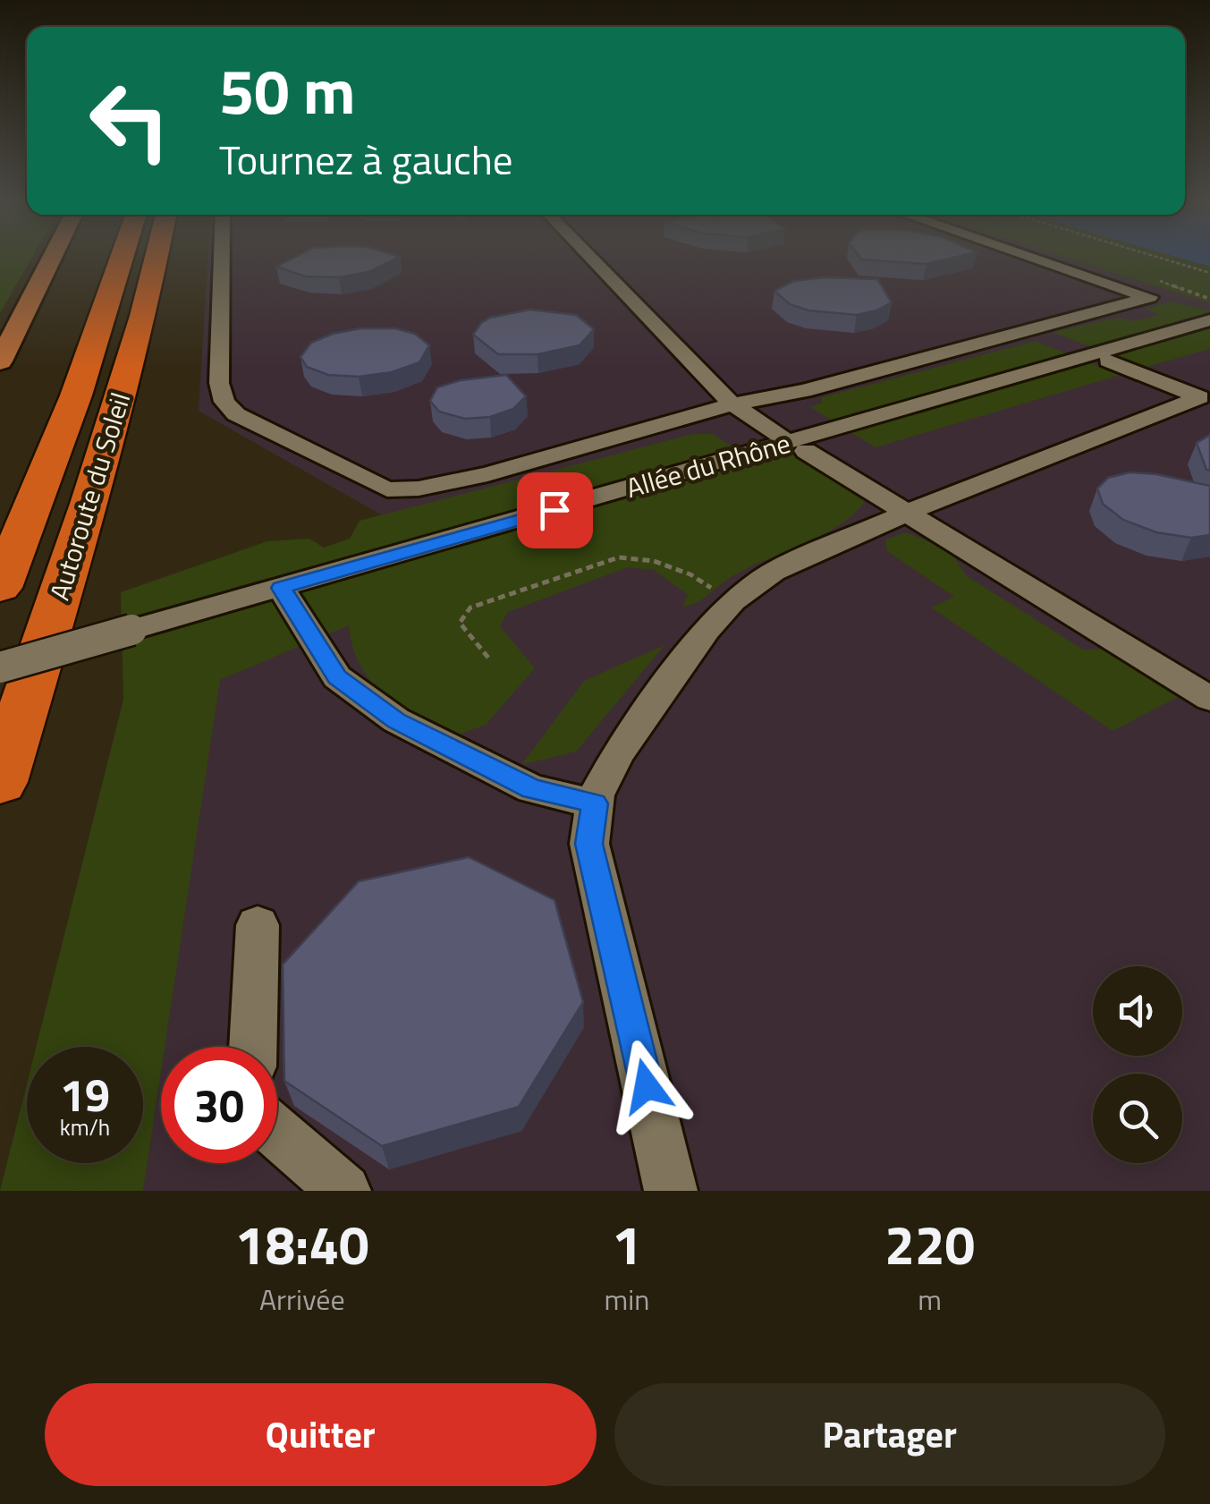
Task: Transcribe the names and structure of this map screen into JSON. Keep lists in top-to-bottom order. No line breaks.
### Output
{"streets":{"highway":["Autoroute du Soleil"],"street":["Allée du Rhône"]},"page":{"turn":["50 m","Tournez à gauche"],"speed":"19 km/h","limit":"30","eta":["18:40","Arrivée","1","min","220","m"],"buttons":["Quitter","Partager"]}}
